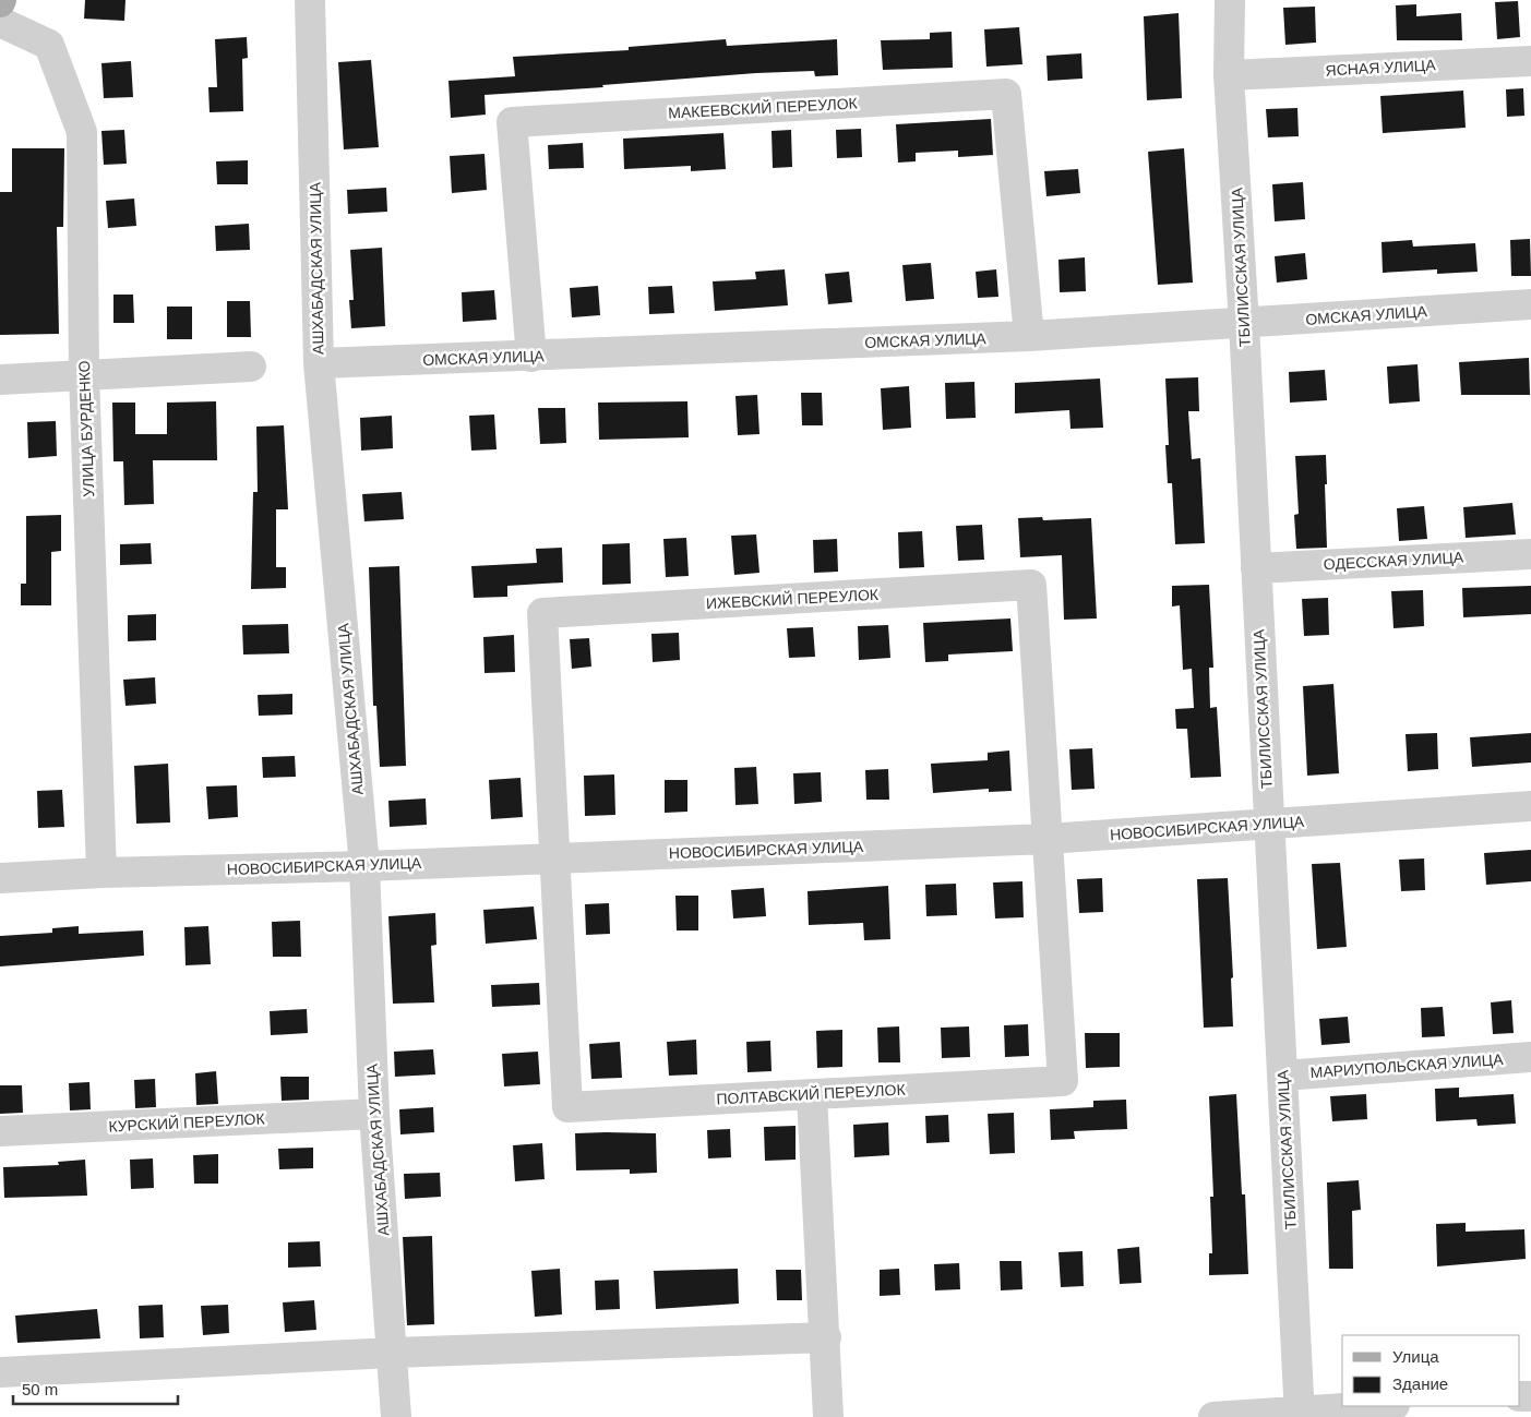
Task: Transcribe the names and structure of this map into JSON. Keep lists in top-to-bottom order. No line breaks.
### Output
{"streets":{"street":["ЯСНАЯ УЛИЦА","МАКЕЕВСКИЙ ПЕРЕУЛОК","ТБИЛИССКАЯ УЛИЦА","АШХАБАДСКАЯ УЛИЦА","ОМСКАЯ УЛИЦА","УЛИЦА БУРДЕНКО","ОДЕССКАЯ УЛИЦА","ИЖЕВСКИЙ ПЕРЕУЛОК","НОВОСИБИРСКАЯ УЛИЦА","МАРИУПОЛЬСКАЯ УЛИЦА","ПОЛТАВСКИЙ ПЕРЕУЛОК","КУРСКИЙ ПЕРЕУЛОК"]},"crossings":[["ЯСНАЯ УЛИЦА","ТБИЛИССКАЯ УЛИЦА"],["МАКЕЕВСКИЙ ПЕРЕУЛОК","ОМСКАЯ УЛИЦА"],["ТБИЛИССКАЯ УЛИЦА","ОМСКАЯ УЛИЦА"],["ТБИЛИССКАЯ УЛИЦА","ОДЕССКАЯ УЛИЦА"],["ТБИЛИССКАЯ УЛИЦА","НОВОСИБИРСКАЯ УЛИЦА"],["ТБИЛИССКАЯ УЛИЦА","МАРИУПОЛЬСКАЯ УЛИЦА"],["АШХАБАДСКАЯ УЛИЦА","ОМСКАЯ УЛИЦА"],["АШХАБАДСКАЯ УЛИЦА","НОВОСИБИРСКАЯ УЛИЦА"],["АШХАБАДСКАЯ УЛИЦА","КУРСКИЙ ПЕРЕУЛОК"],["УЛИЦА БУРДЕНКО","НОВОСИБИРСКАЯ УЛИЦА"],["ИЖЕВСКИЙ ПЕРЕУЛОК","НОВОСИБИРСКАЯ УЛИЦА"],["ИЖЕВСКИЙ ПЕРЕУЛОК","ПОЛТАВСКИЙ ПЕРЕУЛОК"],["НОВОСИБИРСКАЯ УЛИЦА","ПОЛТАВСКИЙ ПЕРЕУЛОК"]],"legend":["Улица","Здание"],"scale_bar":"50 m"}
